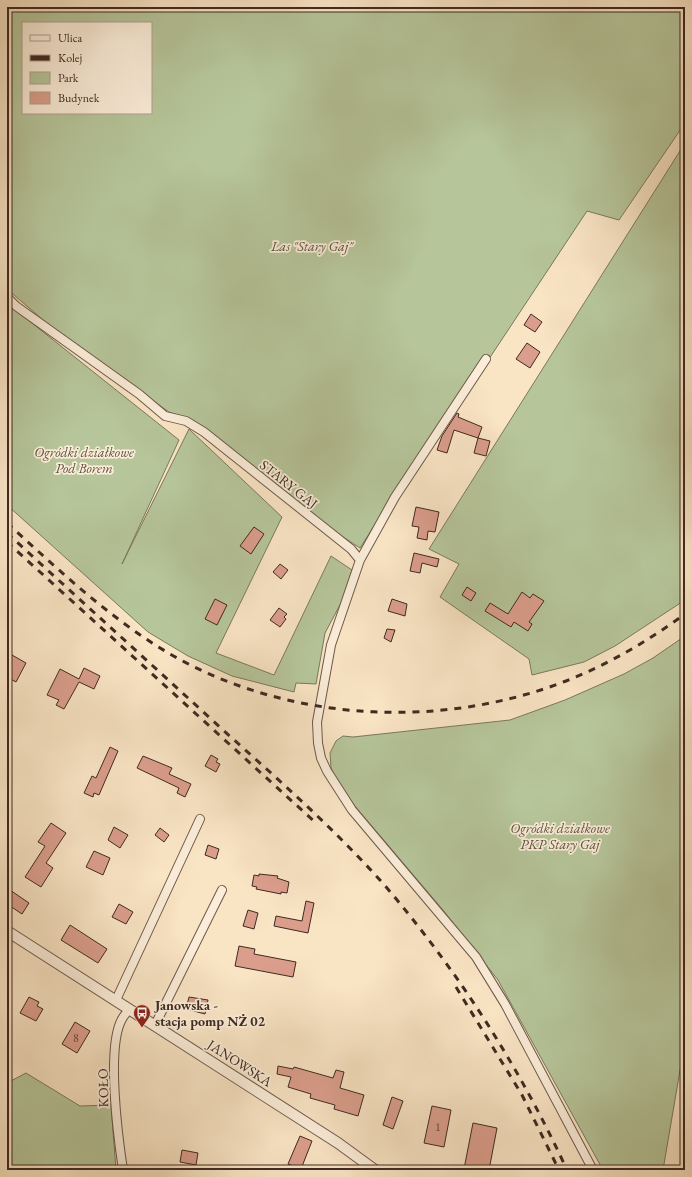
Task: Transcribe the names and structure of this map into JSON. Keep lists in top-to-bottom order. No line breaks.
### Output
{"streets":{"street":["STARY GAJ","JANOWSKA","KOŁO"]},"crossings":[["JANOWSKA","KOŁO"]],"parks":["Las \"Stary Gaj\"","Ogródki działkowe Pod Borem","Ogródki działkowe PKP Stary Gaj"],"places":{"bus stop":["Janowska - stacja pomp NŻ 02"]},"house_numbers":["8","1"],"legend":["Ulica","Kolej","Park","Budynek"]}
